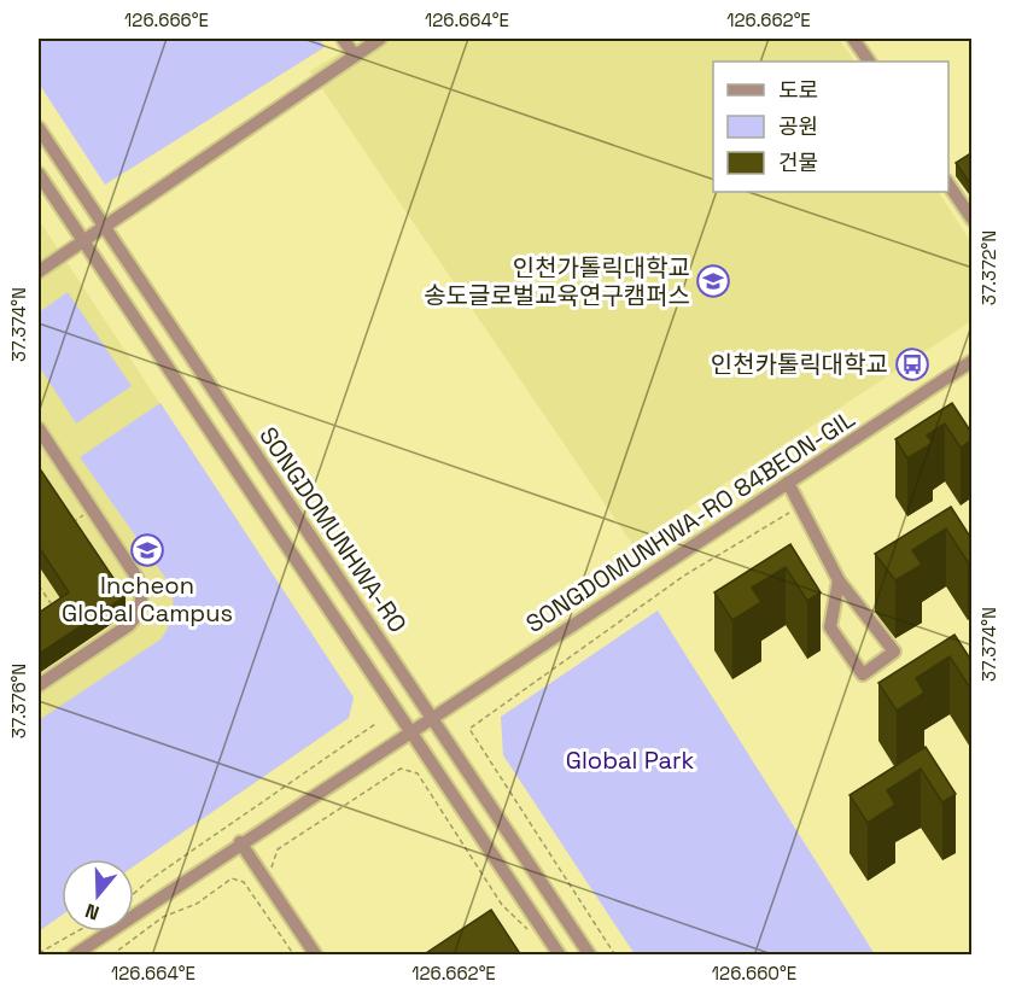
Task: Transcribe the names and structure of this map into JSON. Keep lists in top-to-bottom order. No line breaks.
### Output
{"streets":{"street":["SONGDOMUNHWA-RO 84BEON-GIL","SONGDOMUNHWA-RO"]},"crossings":[["SONGDOMUNHWA-RO 84BEON-GIL","SONGDOMUNHWA-RO"]],"parks":["Global Park"],"places":{"school or university":["인천가톨릭대학교 송도글로벌교육연구캠퍼스","Incheon Global Campus"],"bus stop":["인천카톨릭대학교"]},"legend":["도로","공원","건물"],"north":"bottom","coordinates":["126.666°E","126.664°E","126.662°E","37.372°N","37.374°N","37.376°N","126.660°E"]}
